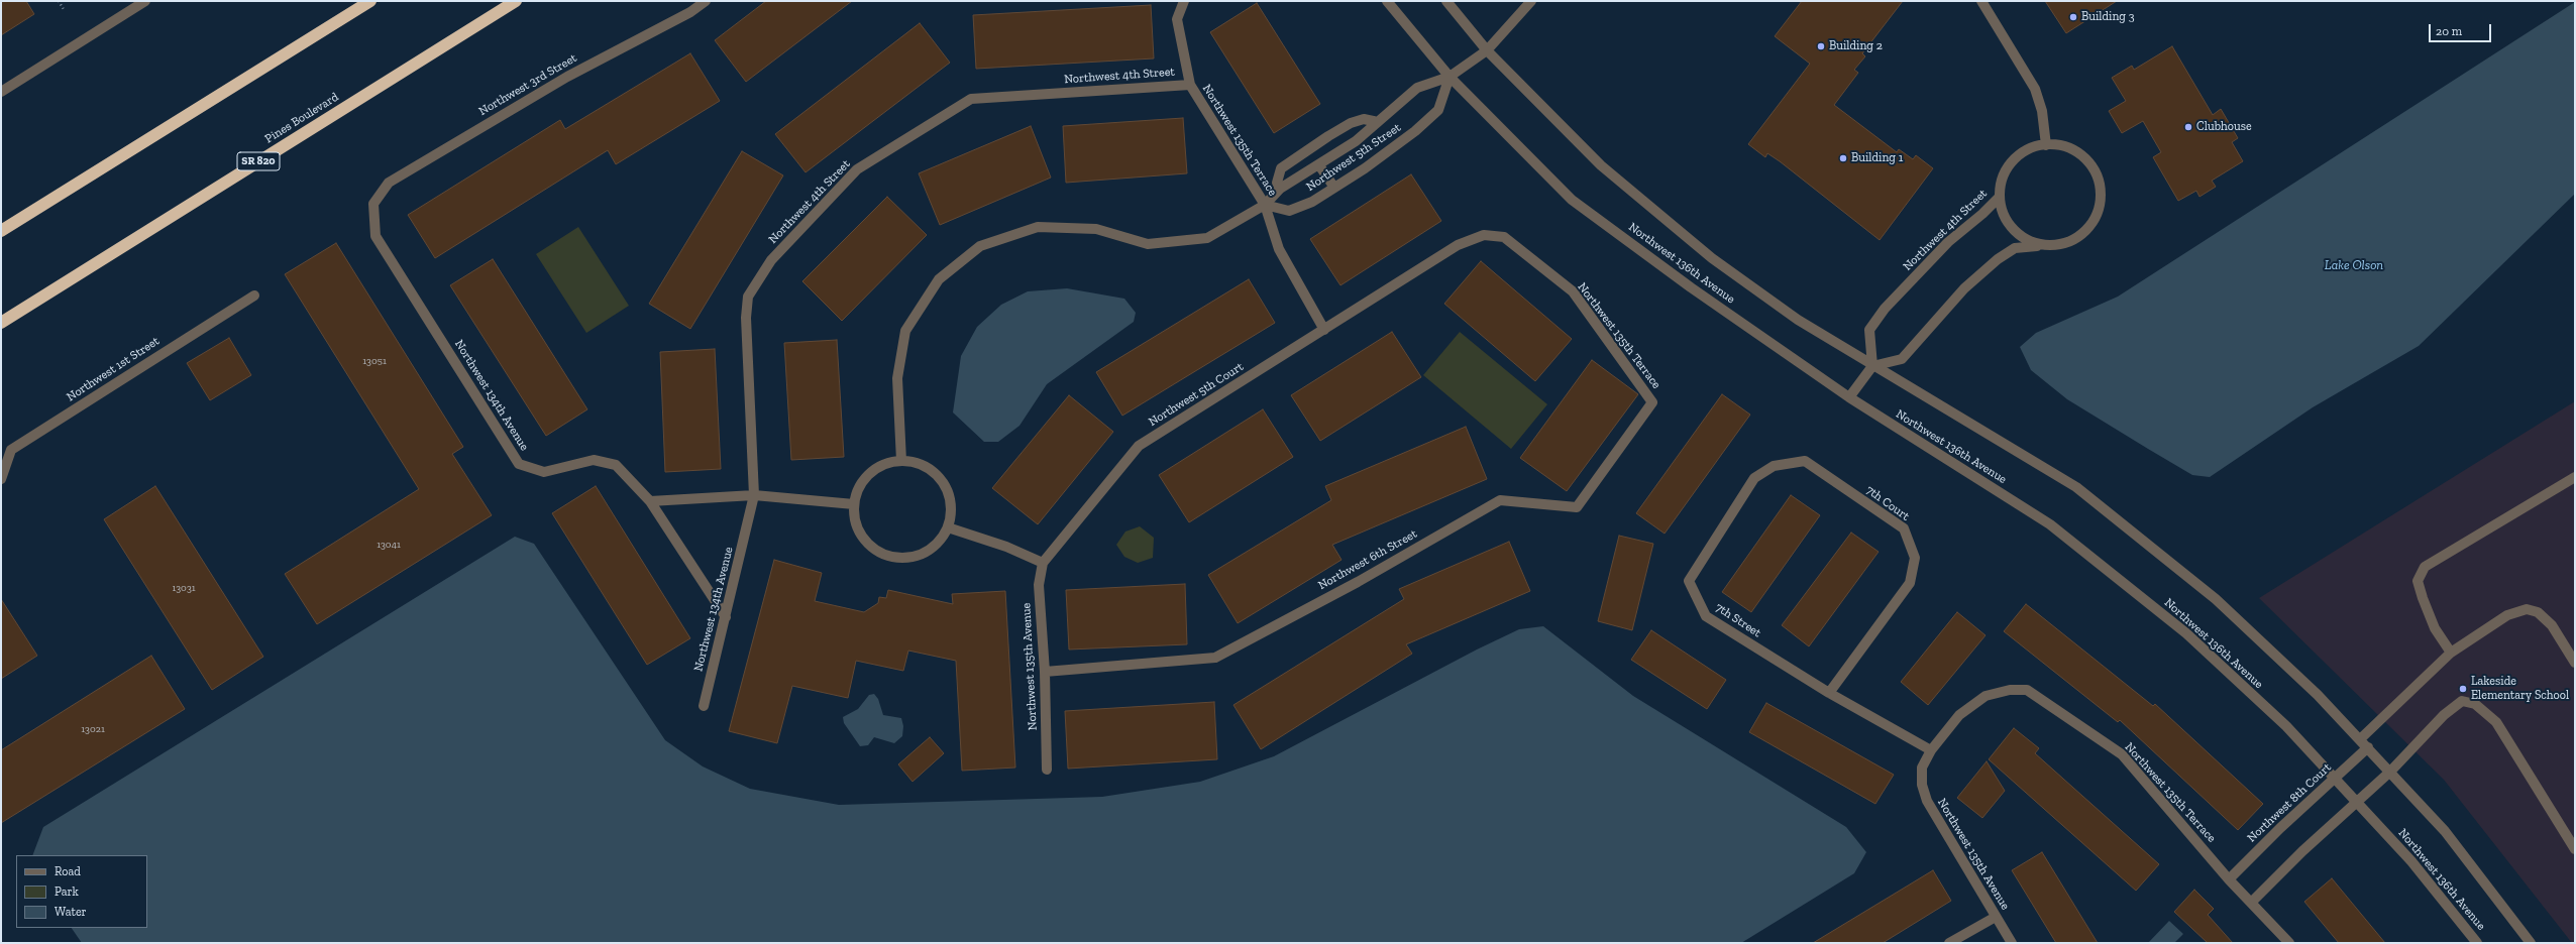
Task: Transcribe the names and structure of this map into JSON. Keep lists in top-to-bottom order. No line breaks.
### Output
{"streets":{"highway":["Pines Boulevard","SR 820"],"street":["Northwest 4th Street","Northwest 3rd Street","Northwest 135th Terrace","Northwest 5th Street","Northwest 136th Avenue","Northwest 1st Street","Northwest 5th Court","Northwest 134th Avenue","7th Court","Northwest 6th Street","7th Street","Northwest 135th Avenue","Northwest 8th Court"]},"crossings":[["Northwest 4th Street","Northwest 135th Terrace"],["Northwest 4th Street","Northwest 136th Avenue"],["Northwest 4th Street","Northwest 134th Avenue"],["Northwest 3rd Street","Northwest 134th Avenue"],["Northwest 135th Terrace","Northwest 5th Street"],["Northwest 135th Terrace","Northwest 5th Court"],["Northwest 135th Terrace","Northwest 6th Street"],["Northwest 135th Terrace","Northwest 135th Avenue"],["Northwest 135th Terrace","Northwest 8th Court"],["Northwest 5th Street","Northwest 136th Avenue"],["Northwest 136th Avenue","Northwest 8th Court"],["Northwest 5th Court","Northwest 135th Avenue"],["7th Court","7th Street"],["Northwest 6th Street","Northwest 135th Avenue"]],"water":["Lake Olson"],"places":["Building 3","Building 2","Clubhouse","Building 1","Lakeside Elementary School"],"house_numbers":["13051","13041","13031","13021"],"legend":["Road","Park","Water"],"scale_bar":"20 m"}
